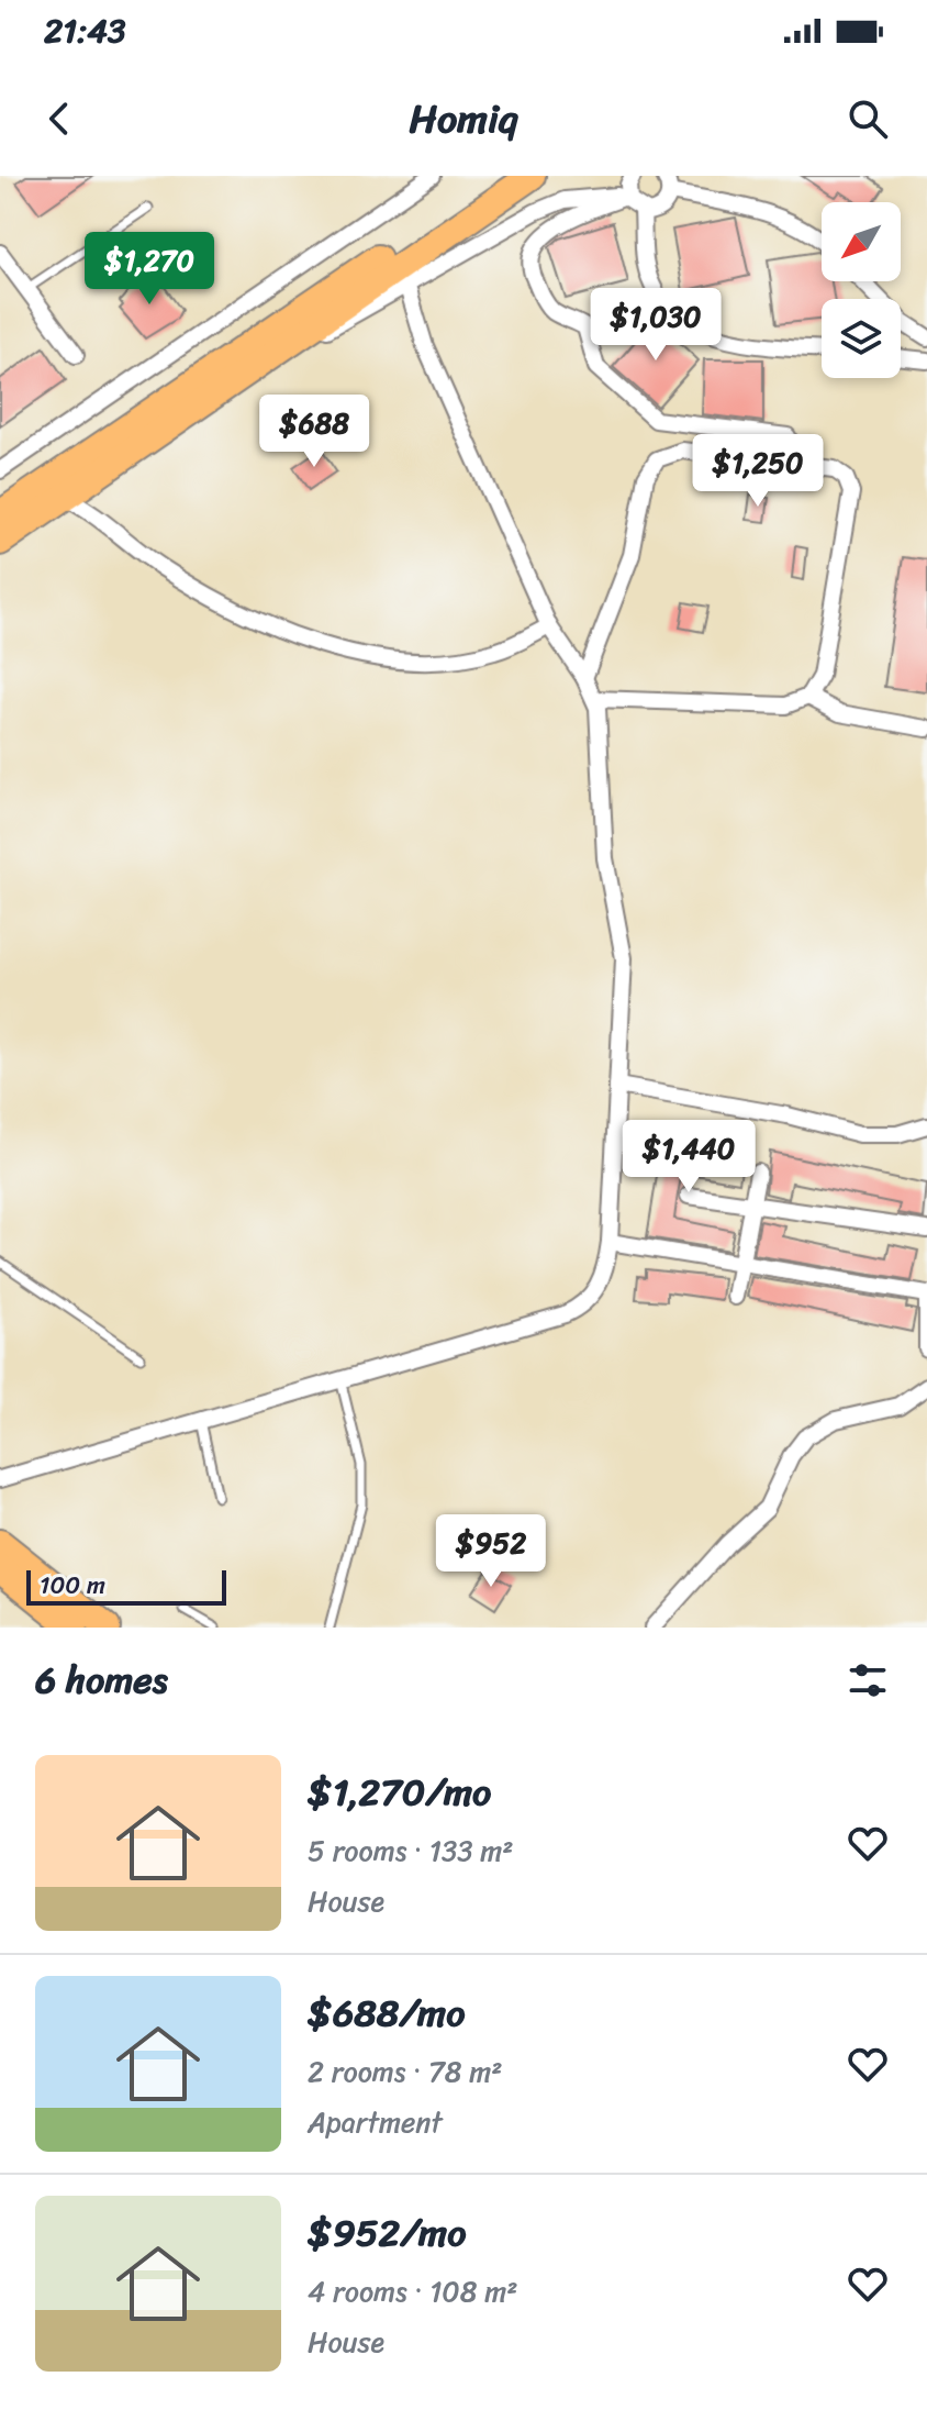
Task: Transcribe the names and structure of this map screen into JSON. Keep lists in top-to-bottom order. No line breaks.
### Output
{"scale_bar":"100 m","north":"bottom left","page":{"status":"21:43","header":"Homiq","price":["$1,270","$1,030","$688","$1,250","$1,440","$952"],"scale":"100 m","heading":"6 homes","list":[{"name":"$1,270/mo","note":"5 rooms · 133 m² · House"},{"name":"$688/mo","note":"2 rooms · 78 m² · Apartment"},{"name":"$952/mo","note":"4 rooms · 108 m² · House"}]}}
